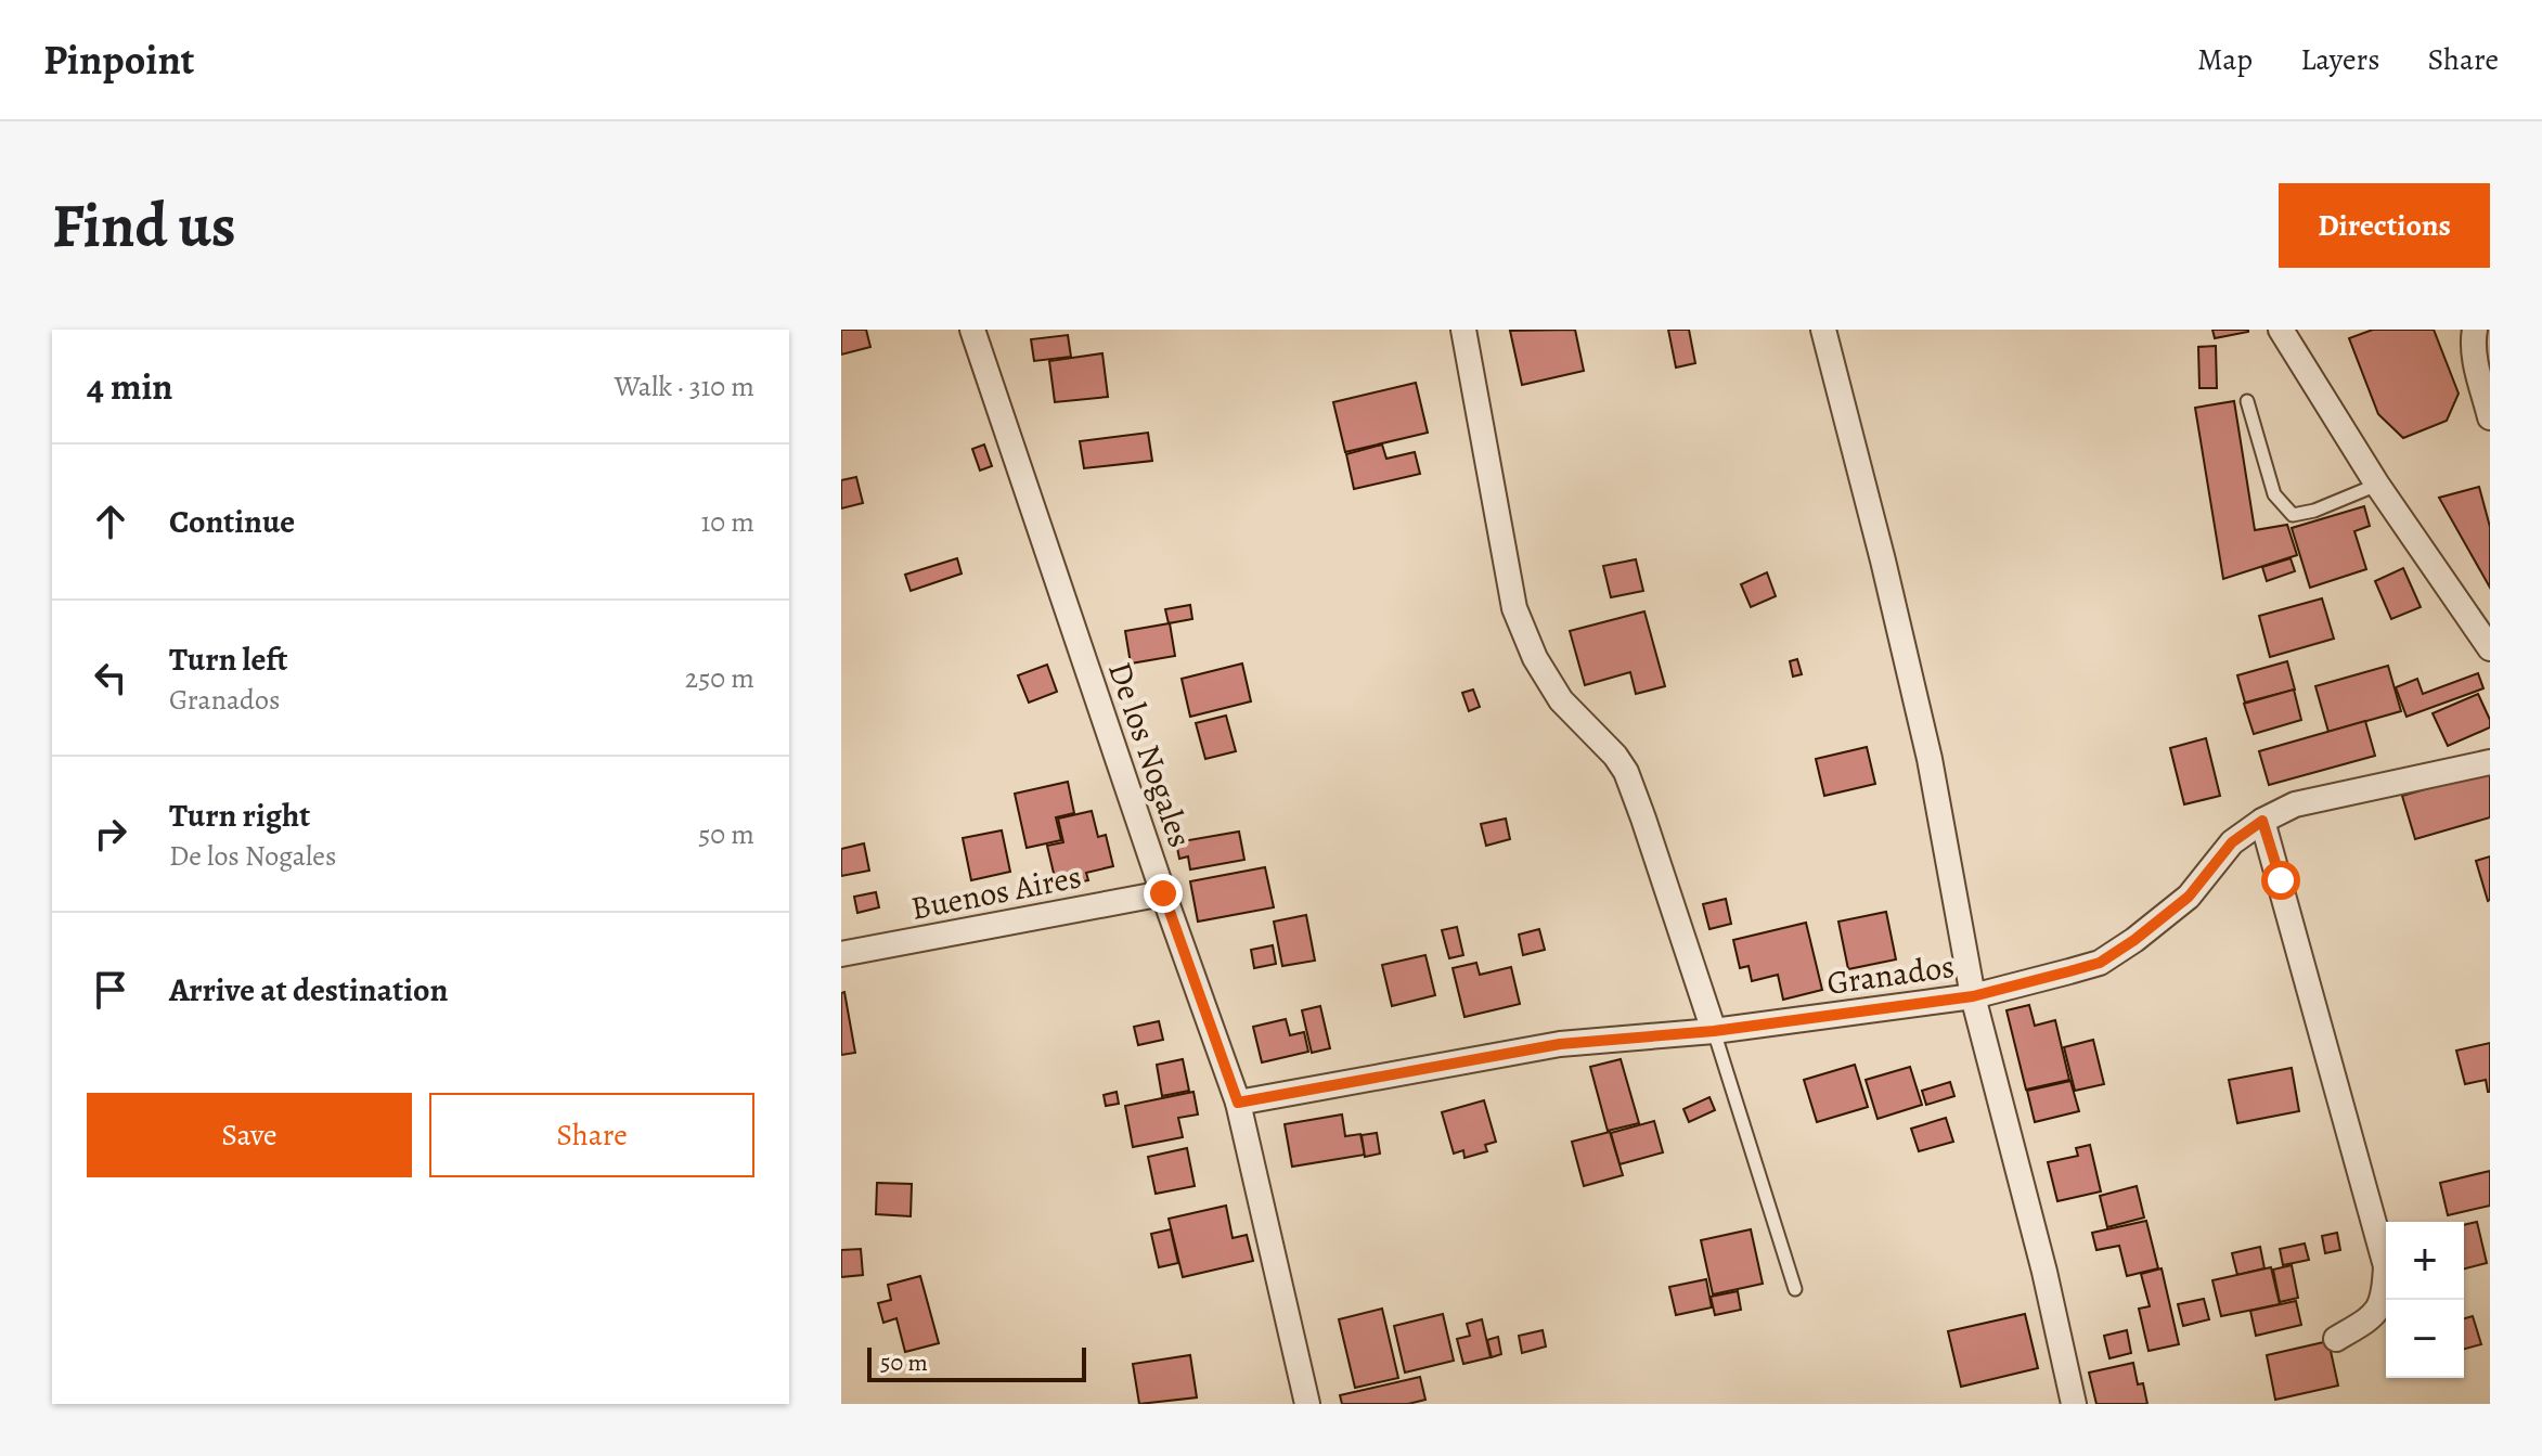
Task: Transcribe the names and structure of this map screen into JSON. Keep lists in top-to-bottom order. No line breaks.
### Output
{"streets":{"street":["De los Nogales","Buenos Aires","Granados"]},"crossings":[["De los Nogales","Buenos Aires"],["De los Nogales","Granados"]],"scale_bar":"50 m","page":{"header":"Pinpoint","nav":["Map","Layers","Share"],"buttons":["Directions",["Save","Share"]],"title":"Find us","heading":["4 min","Walk · 310 m"],"list":[["Continue","10 m"],["Turn left","Granados","250 m"],["Turn right","De los Nogales","50 m"],"Arrive at destination"],"map_buttons":["+","−"],"scale":"50 m"}}
